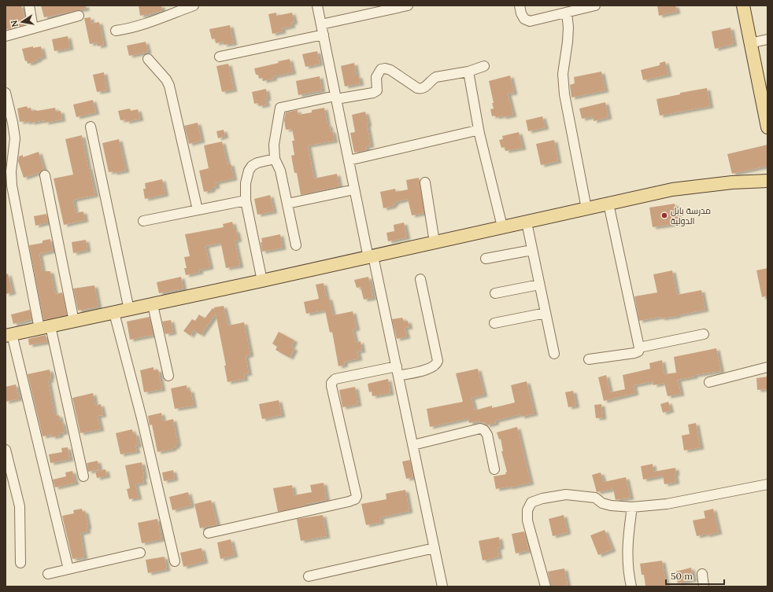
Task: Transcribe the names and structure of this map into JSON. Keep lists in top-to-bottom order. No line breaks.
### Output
{"places":["مدرسة بابل الدولية"],"scale_bar":"50 m","north":"left"}
